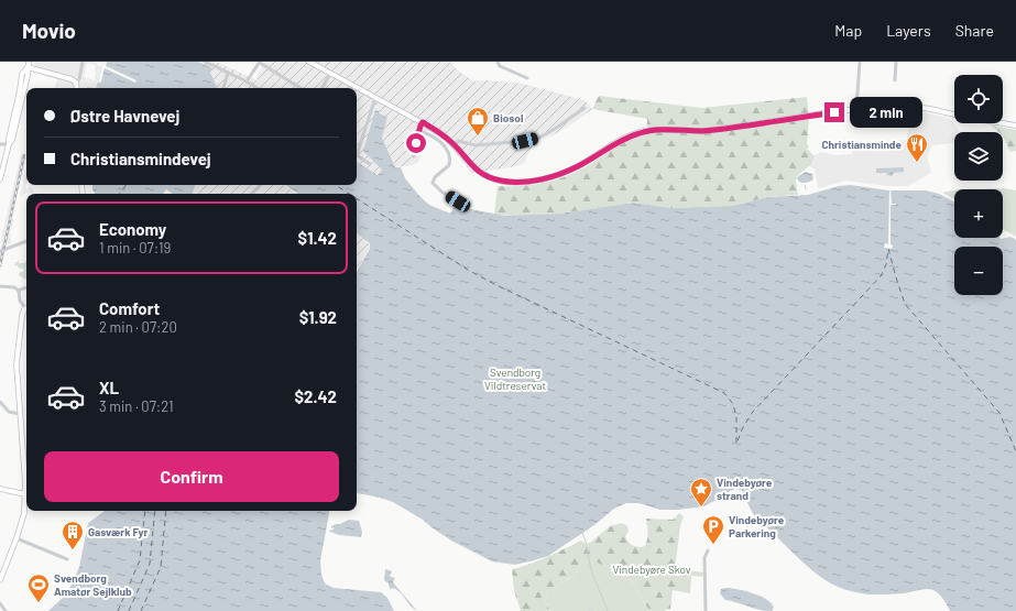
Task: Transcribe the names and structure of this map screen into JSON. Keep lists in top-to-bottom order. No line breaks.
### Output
{"parks":["Svendborg Vildtreservat","Vindebyøre Skov"],"places":{"shop":["Biosol"],"restaurant":["Christiansminde"],"place":["Vindebyøre strand"],"parking":["Vindebyøre Parkering"],"building":["Gasværk Fyr"],"sports":["Svendborg Amatør Sejlklub"]},"page":{"header":"Movio","nav":["Map","Layers","Share"],"map_buttons":["+","−"],"banner":["Østre Havnevej","Christiansmindevej"],"bubble":"2 min","list":[{"name":"Economy","note":"1 min · 07:19","value":"$1.42"},{"name":"Comfort","note":"2 min · 07:20","value":"$1.92"},{"name":"XL","note":"3 min · 07:21","value":"$2.42"}],"buttons":"Confirm"}}
